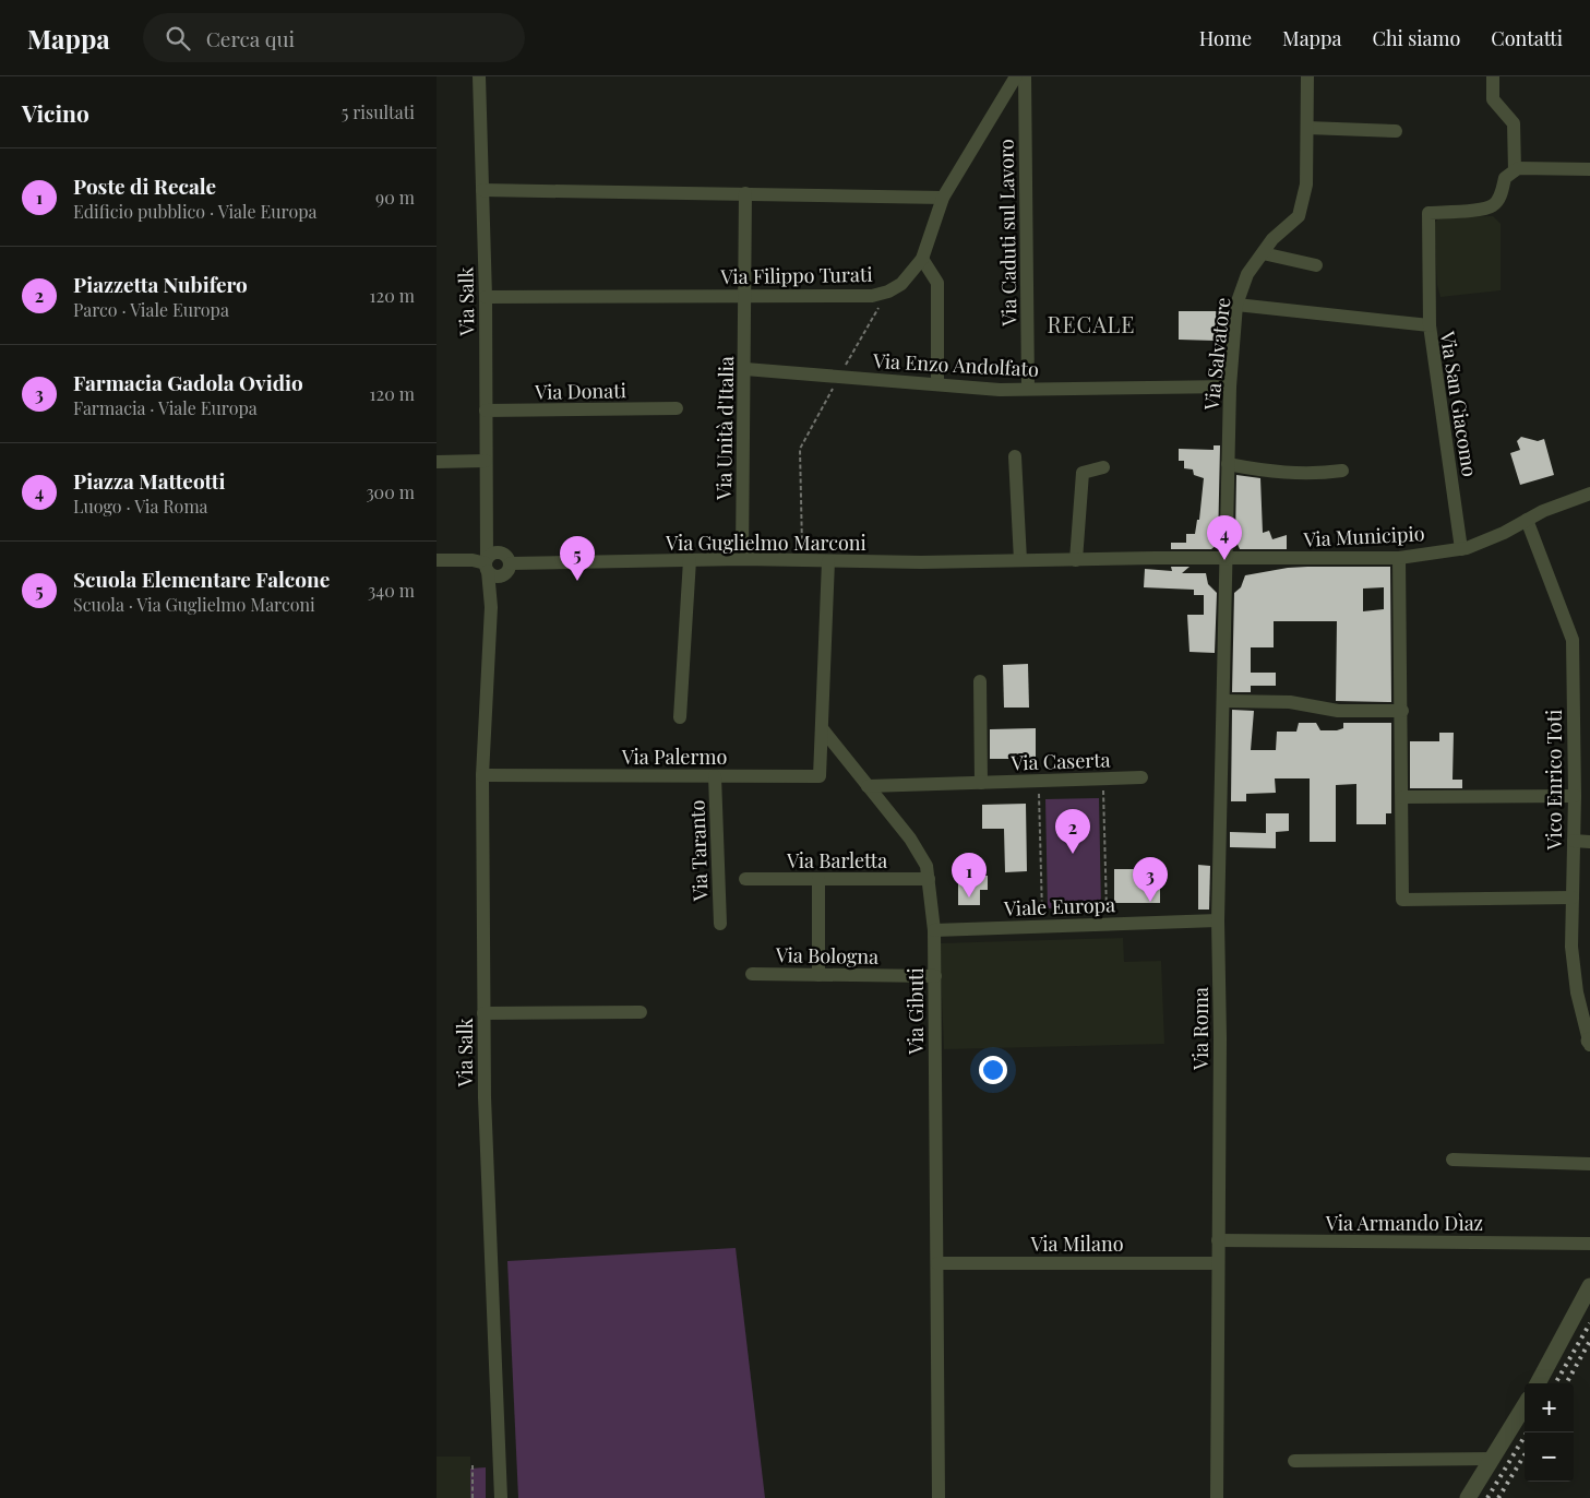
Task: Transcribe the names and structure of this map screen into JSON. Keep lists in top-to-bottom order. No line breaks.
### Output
{"streets":{"street":["Via Caduti sul Lavoro","Via Filippo Turati","Via Salk","Via Salvatore","Via Enzo Andolfato","Via Donati","Via San Giacomo","Via Unità d'Italia","Via Municipio","Via Guglielmo Marconi","Via Palermo","Via Caserta","Vico Enrico Toti","Via Taranto","Via Barletta","Viale Europa","Via Bologna","Via Gibuti","Via Roma","Via Armando Dìaz","Via Milano"]},"crossings":[["Via Caduti sul Lavoro","Via Enzo Andolfato"],["Via Filippo Turati","Via Salk"],["Via Filippo Turati","Via Unità d'Italia"],["Via Salk","Via Donati"],["Via Salk","Via Guglielmo Marconi"],["Via Salk","Via Palermo"],["Via Salvatore","Via Enzo Andolfato"],["Via Salvatore","Via San Giacomo"],["Via Salvatore","Via Municipio"],["Via Salvatore","Via Guglielmo Marconi"],["Via Salvatore","Via Roma"],["Via Enzo Andolfato","Via Unità d'Italia"],["Via San Giacomo","Via Municipio"],["Via Unità d'Italia","Via Guglielmo Marconi"],["Via Municipio","Via Guglielmo Marconi"],["Via Municipio","Vico Enrico Toti"],["Via Municipio","Via Roma"],["Via Guglielmo Marconi","Via Roma"],["Via Palermo","Via Taranto"],["Via Palermo","Via Gibuti"],["Via Caserta","Via Gibuti"],["Via Barletta","Via Gibuti"],["Viale Europa","Via Gibuti"],["Viale Europa","Via Roma"],["Via Bologna","Via Gibuti"],["Via Gibuti","Via Milano"],["Via Roma","Via Armando Dìaz"],["Via Roma","Via Milano"]],"districts":["RECALE"],"page":{"header":"Mappa","search":"Cerca qui","nav":["Home","Mappa","Chi siamo","Contatti"],"heading":["Vicino","5 risultati"],"list":[{"mark":"1","name":"Poste di Recale","note":"Edificio pubblico · Viale Europa","value":"90 m"},{"mark":"2","name":"Piazzetta Nubifero","note":"Parco · Viale Europa","value":"120 m"},{"mark":"3","name":"Farmacia Gadola Ovidio","note":"Farmacia · Viale Europa","value":"120 m"},{"mark":"4","name":"Piazza Matteotti","note":"Luogo · Via Roma","value":"300 m"},{"mark":"5","name":"Scuola Elementare Falcone","note":"Scuola · Via Guglielmo Marconi","value":"340 m"}],"pins":["4","5","2","1","3"],"map_buttons":["+","−"]}}
